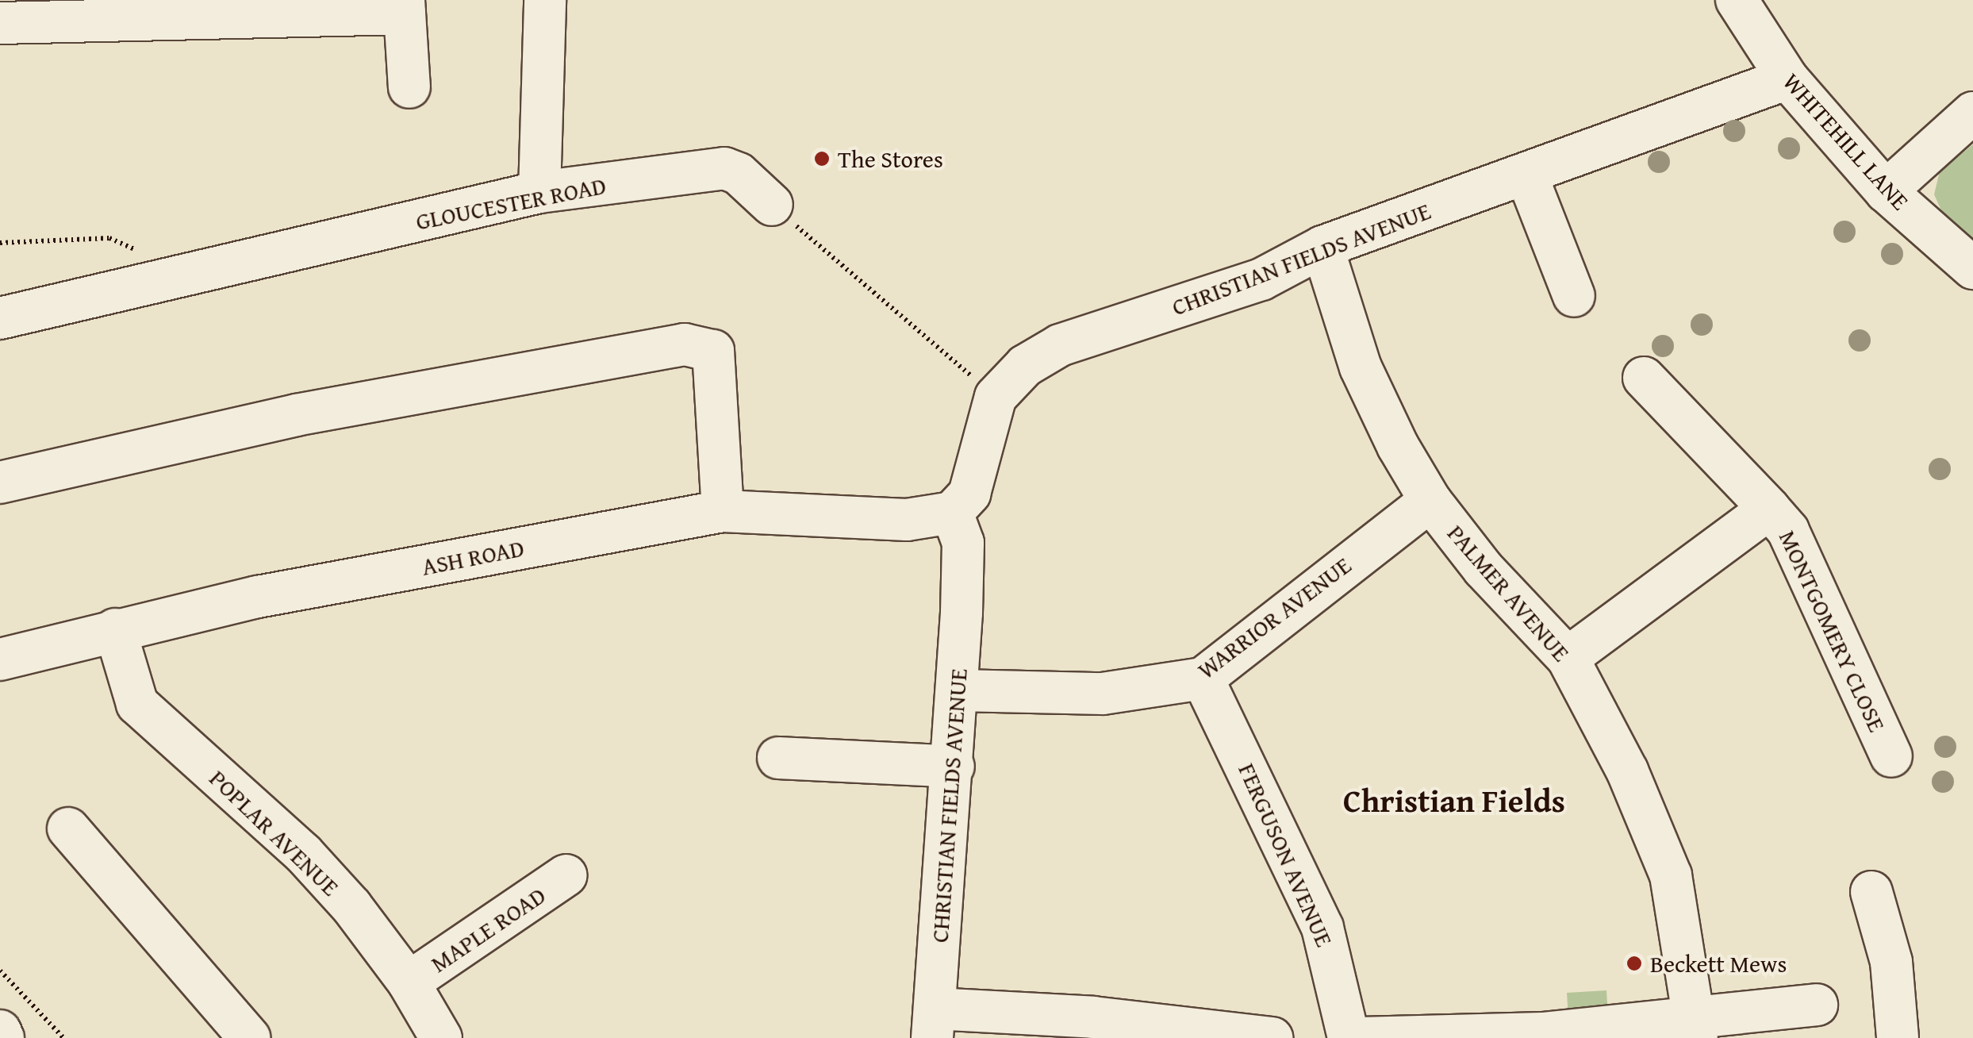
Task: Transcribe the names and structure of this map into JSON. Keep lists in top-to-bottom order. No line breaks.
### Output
{"streets":{"street":["WHITEHILL LANE","GLOUCESTER ROAD","CHRISTIAN FIELDS AVENUE","ASH ROAD","PALMER AVENUE","WARRIOR AVENUE","MONTGOMERY CLOSE","POPLAR AVENUE","FERGUSON AVENUE","MAPLE ROAD"]},"crossings":[["WHITEHILL LANE","CHRISTIAN FIELDS AVENUE"],["CHRISTIAN FIELDS AVENUE","ASH ROAD"],["CHRISTIAN FIELDS AVENUE","PALMER AVENUE"],["CHRISTIAN FIELDS AVENUE","WARRIOR AVENUE"],["ASH ROAD","POPLAR AVENUE"],["PALMER AVENUE","WARRIOR AVENUE"],["PALMER AVENUE","MONTGOMERY CLOSE"],["WARRIOR AVENUE","FERGUSON AVENUE"],["POPLAR AVENUE","MAPLE ROAD"]],"districts":["Christian Fields"],"places":["The Stores","Beckett Mews"]}
